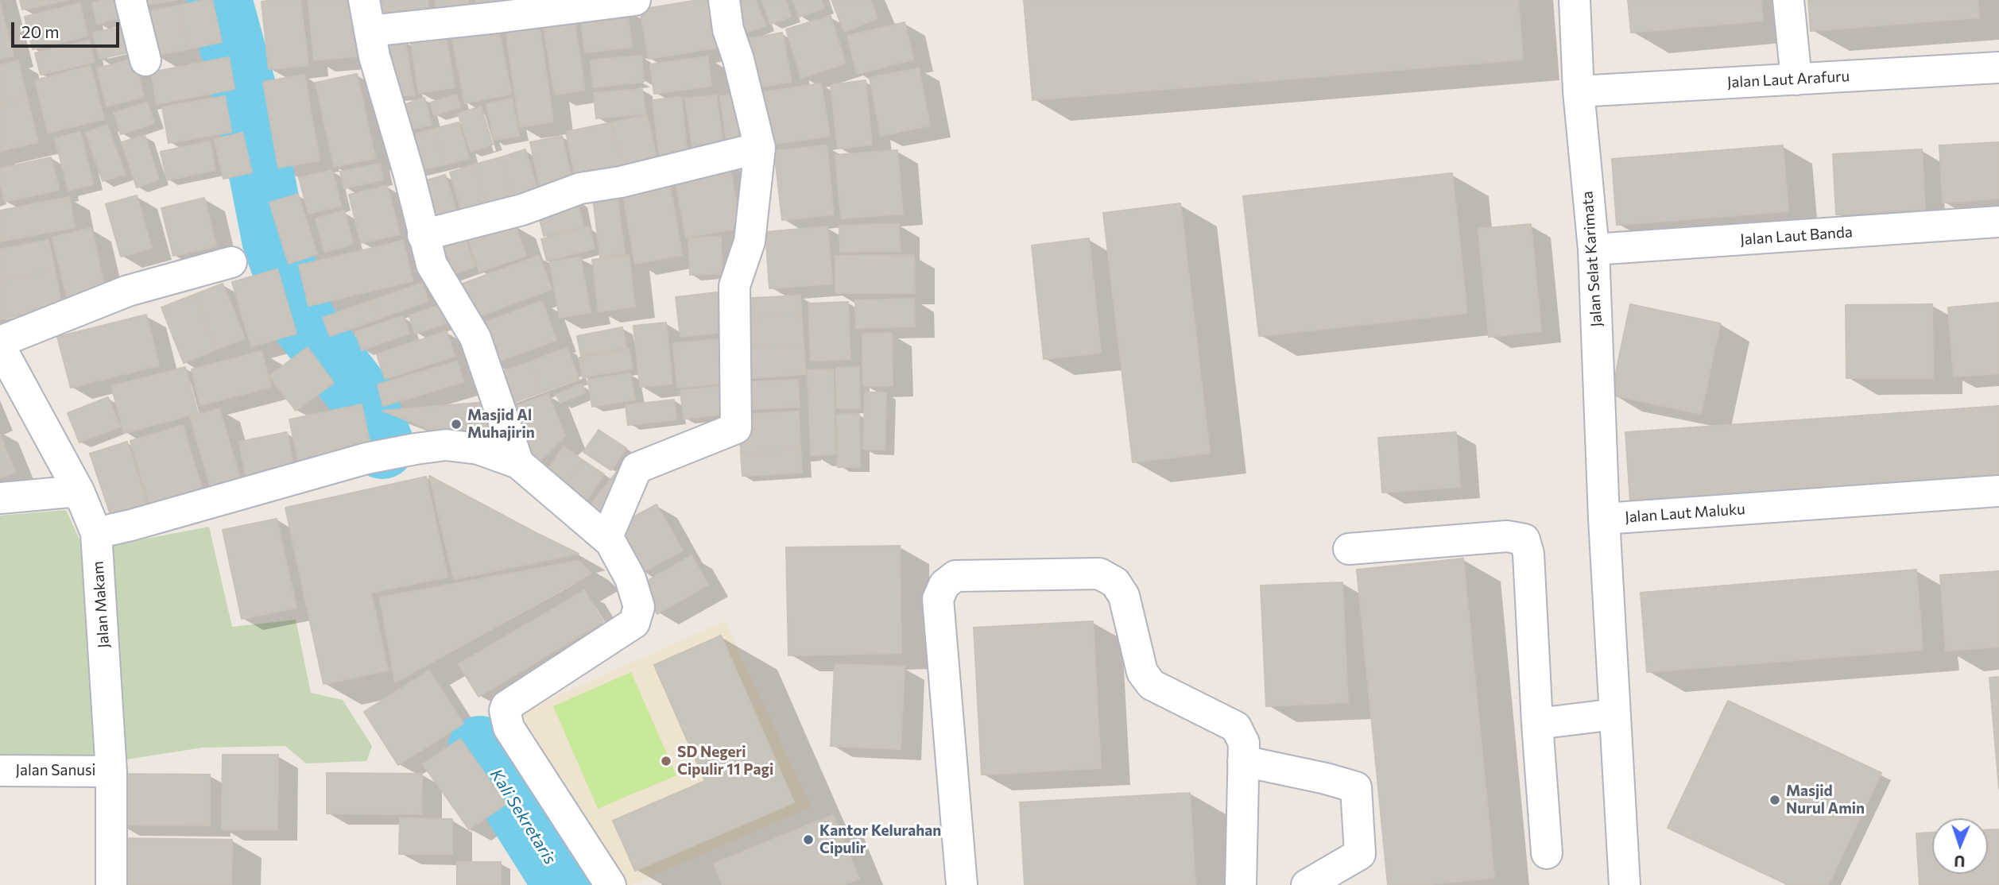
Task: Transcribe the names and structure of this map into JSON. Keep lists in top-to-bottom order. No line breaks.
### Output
{"streets":{"street":["Jalan Laut Arafuru","Jalan Laut Banda","Jalan Selat Karimata","Jalan Laut Maluku","Jalan Makam","Jalan Sanusi"]},"crossings":[["Jalan Laut Arafuru","Jalan Selat Karimata"],["Jalan Laut Banda","Jalan Selat Karimata"],["Jalan Selat Karimata","Jalan Laut Maluku"],["Jalan Makam","Jalan Sanusi"]],"water":["Kali Sekretaris"],"places":["Masjid Al Muhajirin","SD Negeri Cipulir 11 Pagi","Masjid Nurul Amin","Kantor Kelurahan Cipulir"],"scale_bar":"20 m","north":"bottom"}
